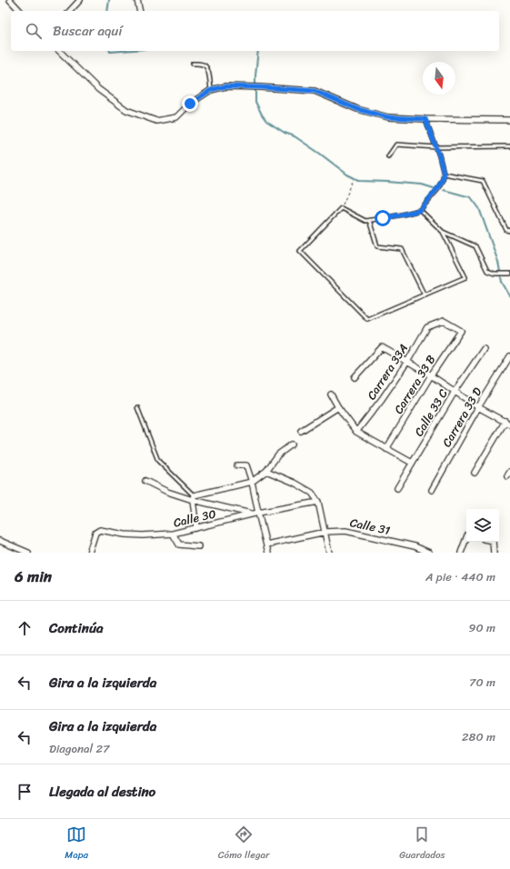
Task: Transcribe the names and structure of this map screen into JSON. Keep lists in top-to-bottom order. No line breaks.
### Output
{"streets":{"street":["Carrera 33A","Carrera 33 B","Calle 33 C","Carrera 33 D","Calle 30","Calle 31"]},"crossings":[["Carrera 33A","Carrera 33 B"]],"north":"bottom","page":{"search":"Buscar aquí","heading":["6 min","A pie · 440 m"],"list":[["Continúa","90 m"],["Gira a la izquierda","70 m"],["Gira a la izquierda","Diagonal 27","280 m"],"Llegada al destino"],"nav":["Mapa","Cómo llegar","Guardados"]}}
